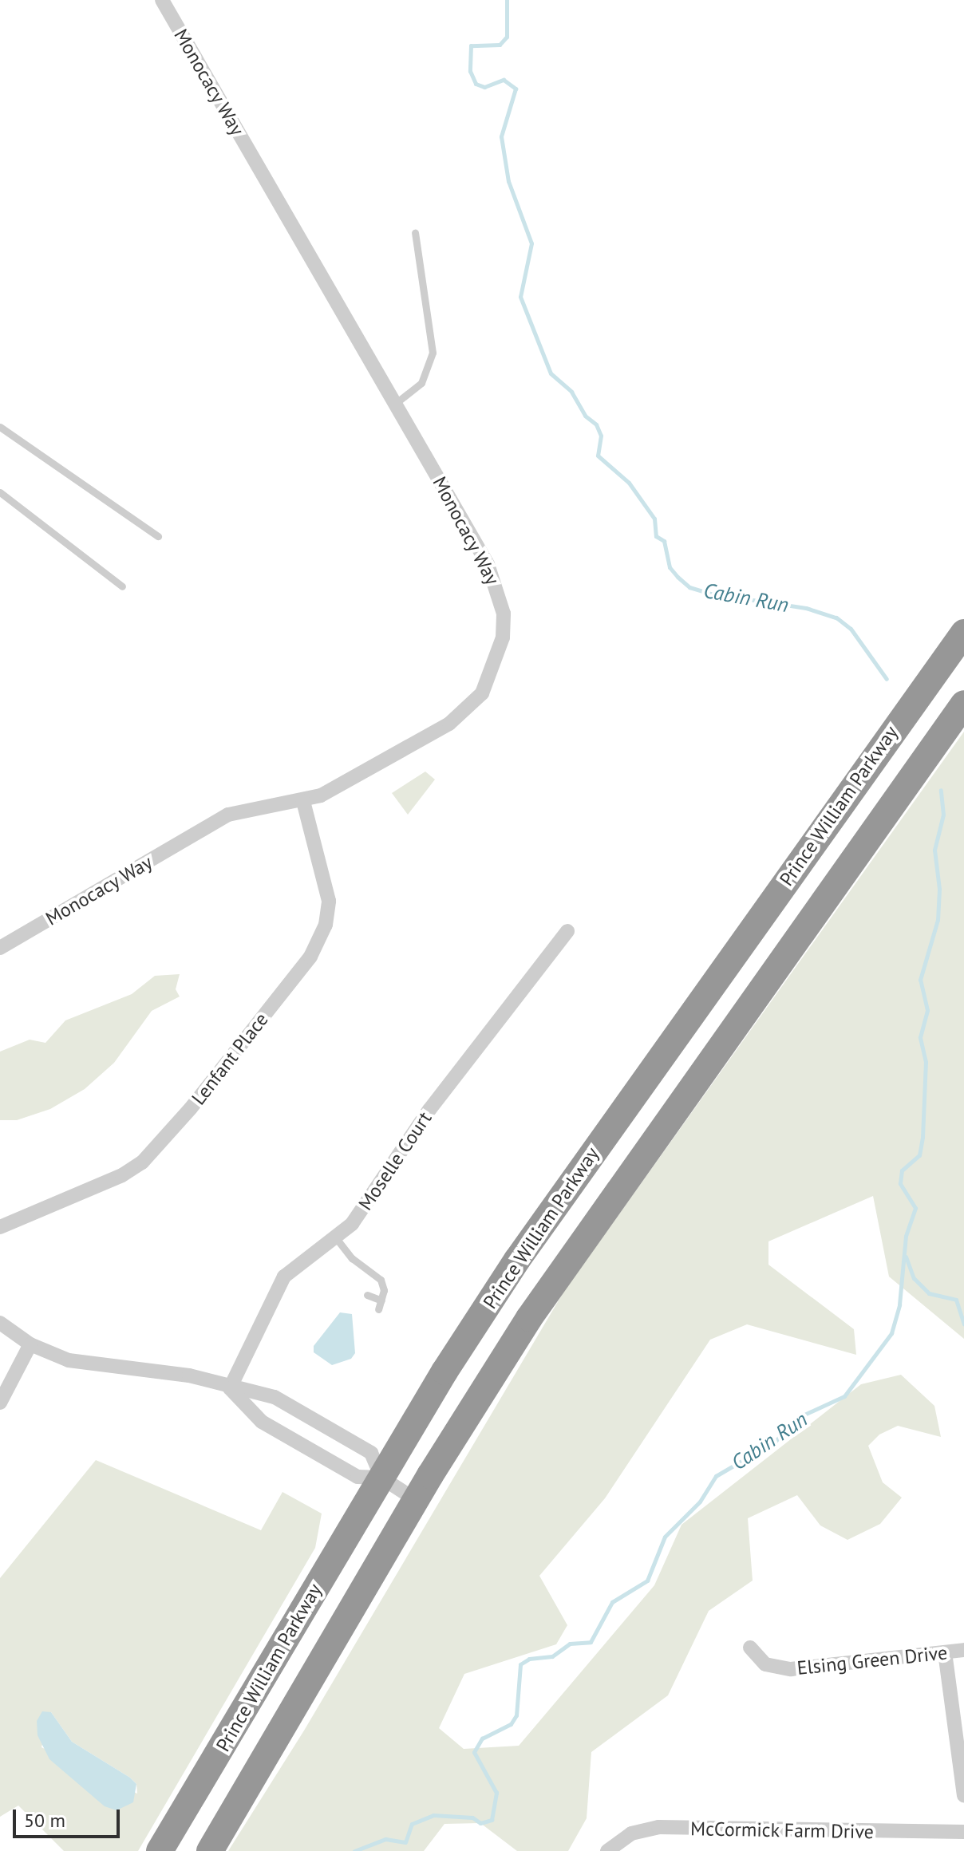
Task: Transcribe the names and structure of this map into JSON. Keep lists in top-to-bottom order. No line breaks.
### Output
{"streets":{"highway":["Prince William Parkway"],"street":["Monocacy Way","Lenfant Place","Moselle Court","Elsing Green Drive","McCormick Farm Drive"]},"crossings":[["Monocacy Way","Lenfant Place"]],"water":["Cabin Run"],"scale_bar":"50 m"}
